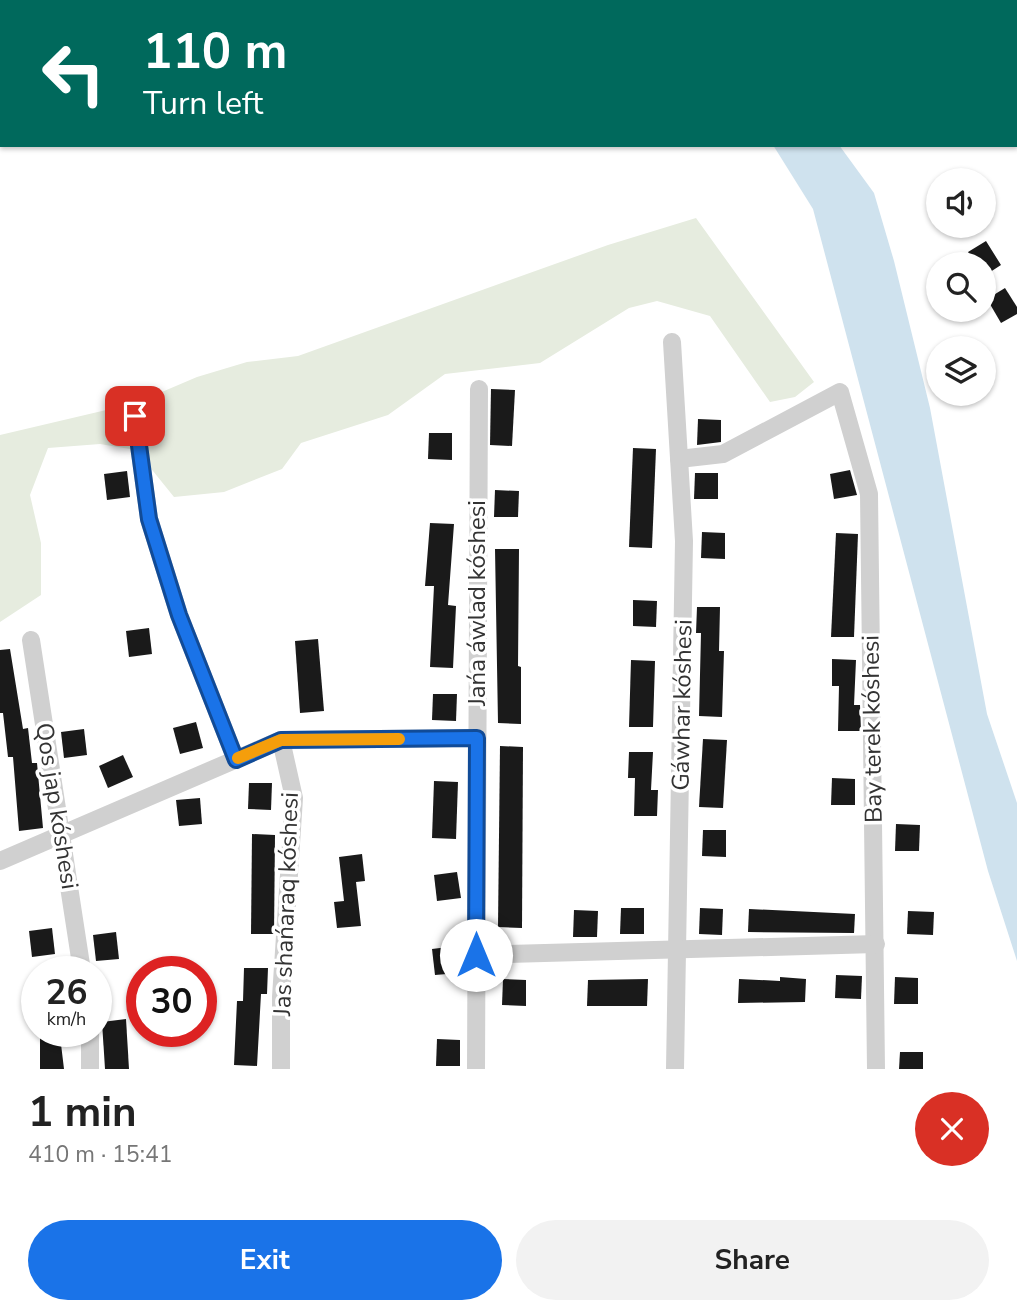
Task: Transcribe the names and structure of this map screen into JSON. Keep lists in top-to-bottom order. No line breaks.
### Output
{"streets":{"street":["Jańa áwlad kóshesi","Gáwhar kóshesi","Bay terek kóshesi","Qos jap kóshesi","Jas shańaraq kóshesi"]},"crossings":[["Gáwhar kóshesi","Bay terek kóshesi"]],"page":{"turn":["110 m","Turn left"],"speed":"26 km/h","limit":"30","heading":["1 min","410 m · 15:41"],"buttons":["Exit","Share"]}}
